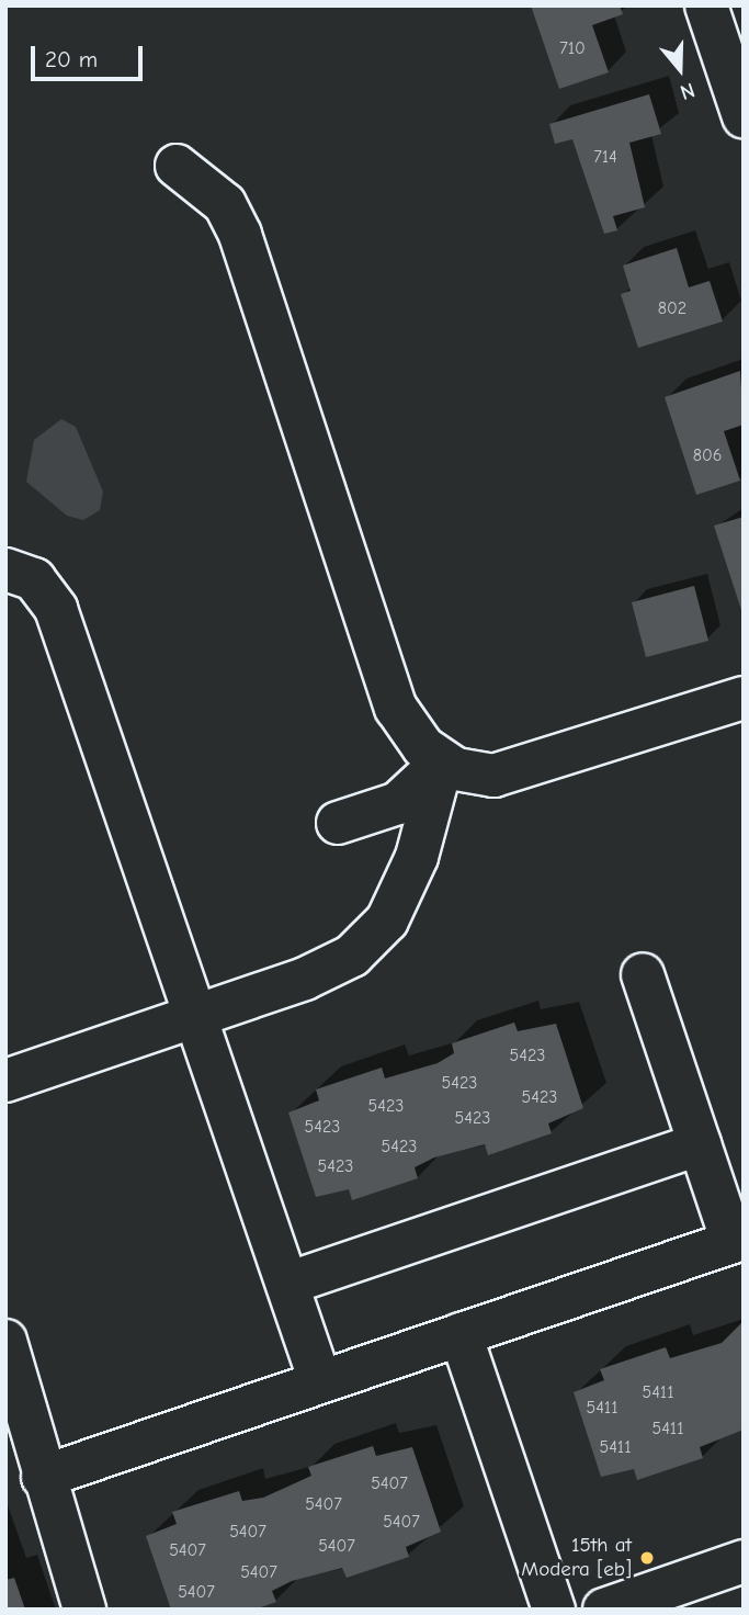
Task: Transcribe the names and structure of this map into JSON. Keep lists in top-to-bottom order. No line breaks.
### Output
{"places":["15th at Modera [eb]"],"house_numbers":["710","714","802","806","5423","5423","5423","5423","5423","5423","5423","5423","5411","5411","5411","5411","5407","5407","5407","5407","5407","5407","5407","5407"],"scale_bar":"20 m","north":"bottom"}
